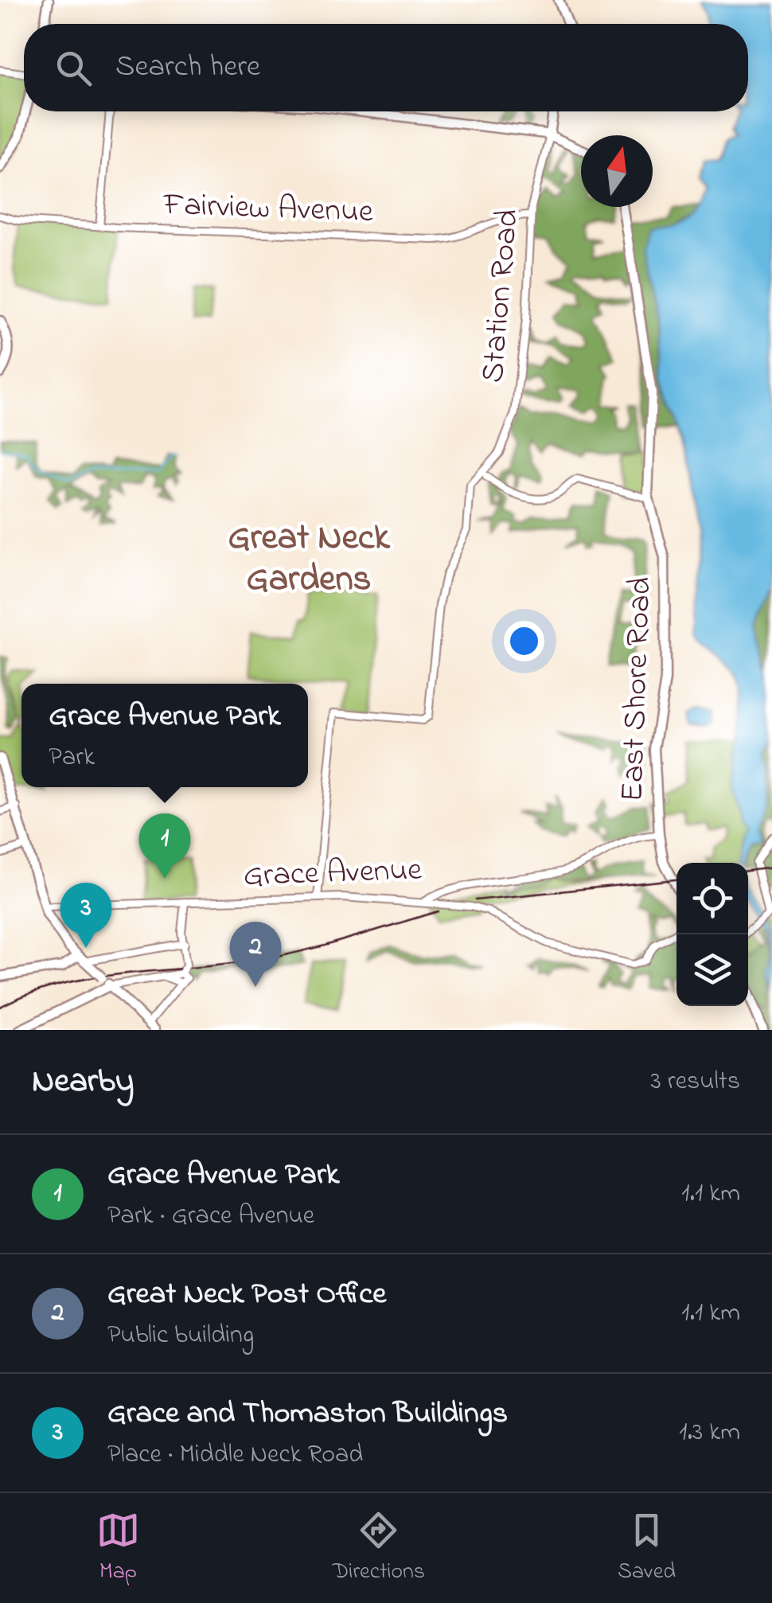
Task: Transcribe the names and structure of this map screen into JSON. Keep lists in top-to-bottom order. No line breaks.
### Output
{"streets":{"main road":["East Shore Road"],"street":["Fairview Avenue","Station Road","Grace Avenue"]},"crossings":[["Fairview Avenue","Station Road"],["East Shore Road","Grace Avenue"]],"districts":["Great Neck Gardens"],"north":"top","page":{"search":"Search here","popup":["Grace Avenue Park","Park"],"pins":["1","3","2"],"heading":["Nearby","3 results"],"list":[{"mark":"1","name":"Grace Avenue Park","note":"Park · Grace Avenue","value":"1.1 km"},{"mark":"2","name":"Great Neck Post Office","note":"Public building","value":"1.1 km"},{"mark":"3","name":"Grace and Thomaston Buildings","note":"Place · Middle Neck Road","value":"1.3 km"}],"nav":["Map","Directions","Saved"]}}
